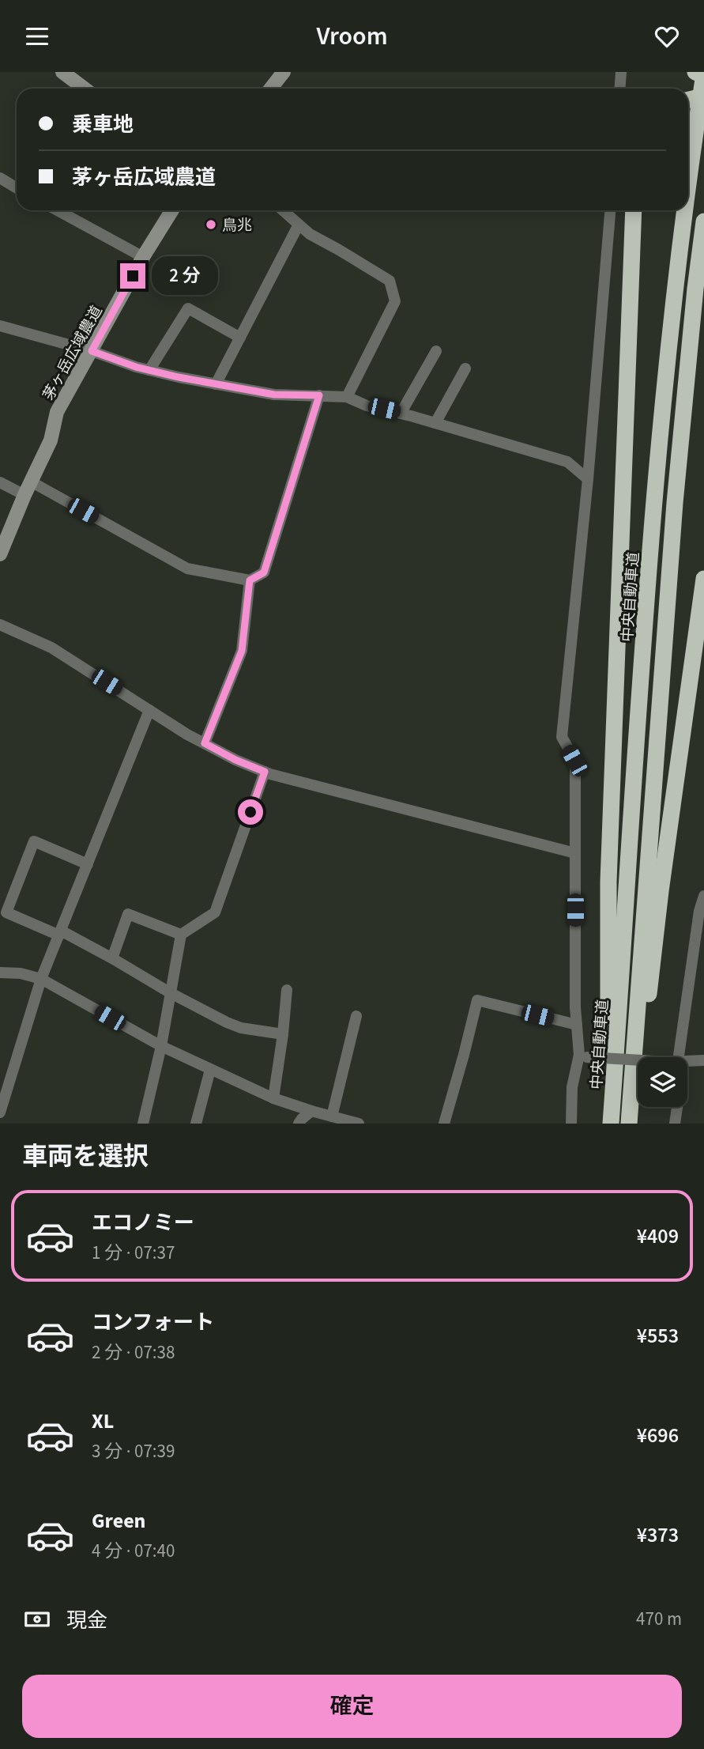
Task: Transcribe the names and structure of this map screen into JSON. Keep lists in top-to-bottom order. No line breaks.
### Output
{"streets":{"highway":["中央自動車道"],"street":["茅ヶ岳広域農道"]},"places":["鳥兆"],"page":{"header":"Vroom","banner":["乗車地","茅ヶ岳広域農道"],"bubble":"2 分","heading":"車両を選択","list":[{"name":"エコノミー","note":"1 分 · 07:37","value":"¥409"},{"name":"コンフォート","note":"2 分 · 07:38","value":"¥553"},{"name":"XL","note":"3 分 · 07:39","value":"¥696"},{"name":"Green","note":"4 分 · 07:40","value":"¥373"}],"pay":["現金","470 m"],"buttons":"確定"}}
